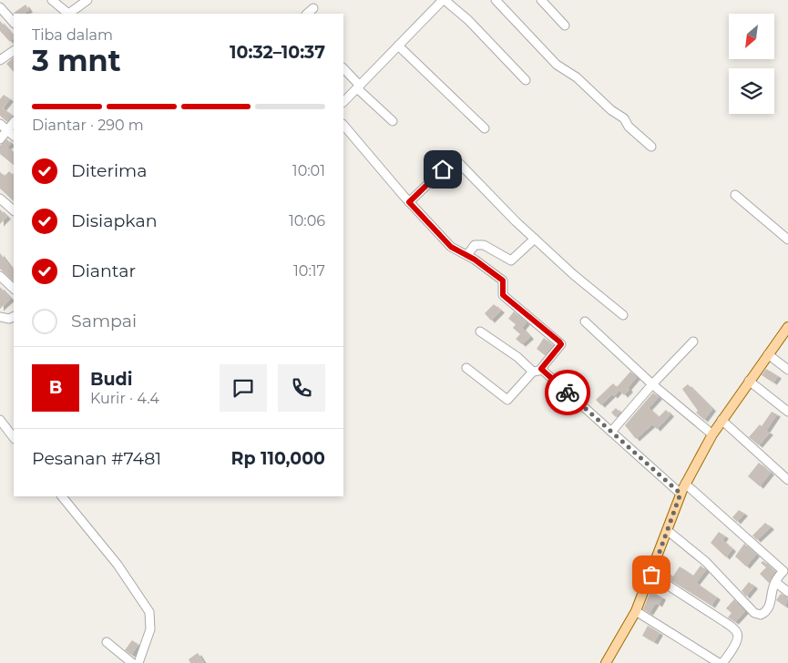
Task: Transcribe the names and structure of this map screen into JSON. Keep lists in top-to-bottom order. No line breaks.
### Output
{"north":"bottom left","page":{"heading":["3 mnt","Tiba dalam","10:32–10:37"],"panel":["Budi","Kurir · 4.4","Pesanan #7481","Rp 110,000"],"bar":"Diantar · 290 m","list":[["Diterima","10:01"],["Disiapkan","10:06"],["Diantar","10:17"],"Sampai"],"round":"B"}}
